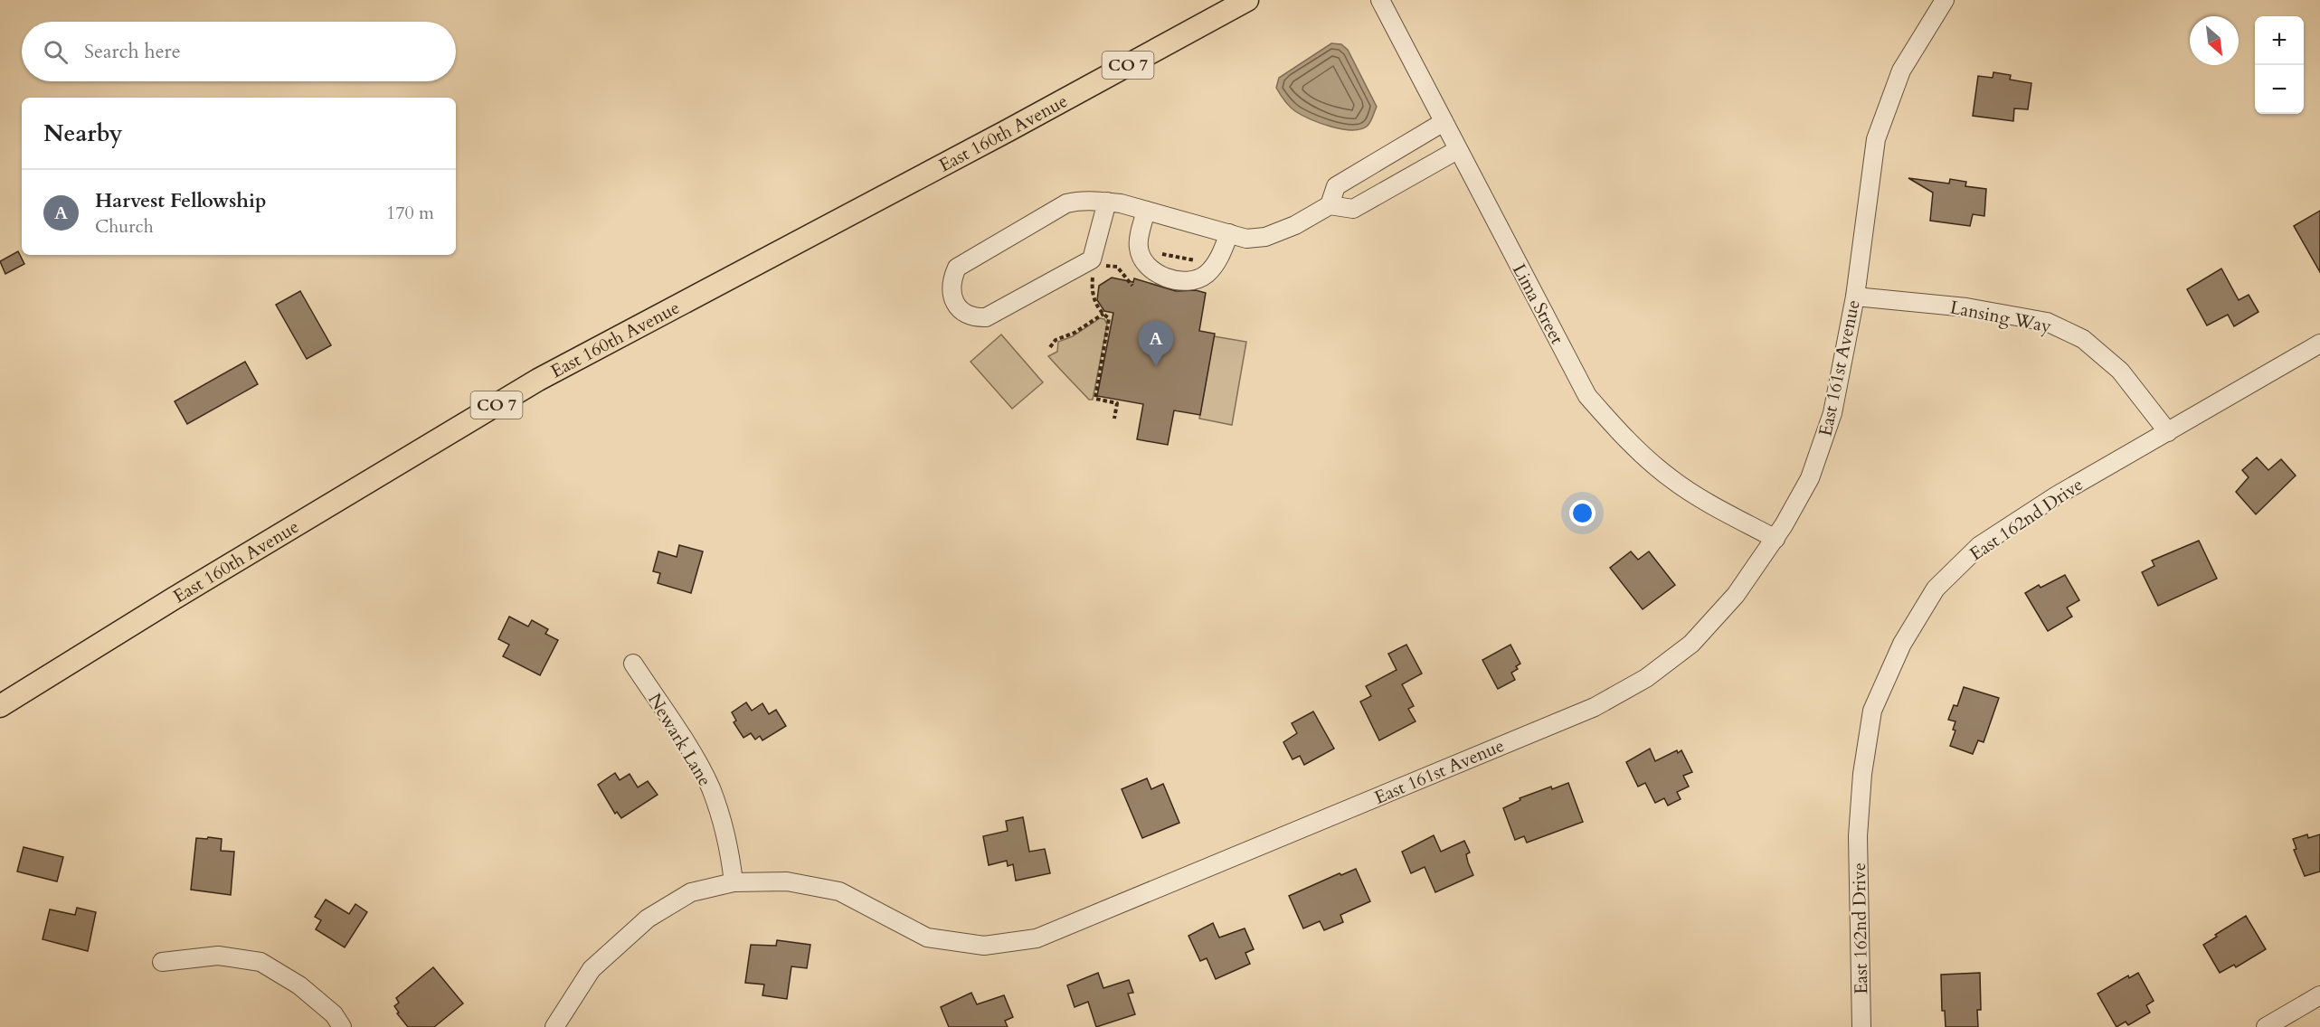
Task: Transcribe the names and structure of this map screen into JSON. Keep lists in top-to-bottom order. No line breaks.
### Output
{"streets":{"main road":["CO 7","East 160th Avenue"],"street":["Lima Street","Lansing Way","East 161st Avenue","East 162nd Drive","Newark Lane"]},"crossings":[["Lima Street","East 161st Avenue"],["Lansing Way","East 161st Avenue"],["Lansing Way","East 162nd Drive"],["East 161st Avenue","Newark Lane"]],"north":"bottom right","page":{"map_buttons":["+","−"],"search":"Search here","heading":"Nearby","list":[{"mark":"A","name":"Harvest Fellowship","note":"Church","value":"170 m"}],"pins":"A"}}
